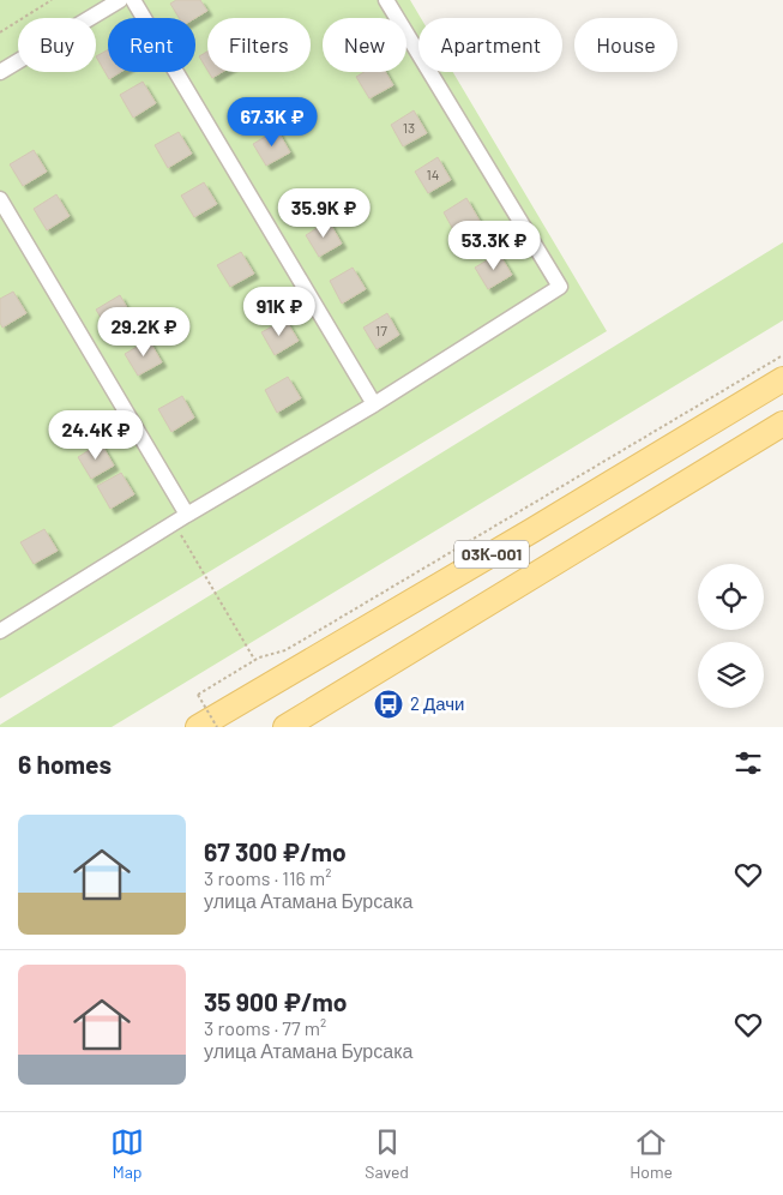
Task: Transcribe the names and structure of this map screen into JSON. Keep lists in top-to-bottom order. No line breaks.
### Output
{"streets":{"main road":["03К-001"]},"places":{"bus stop":["2 Дачи"]},"house_numbers":["13","14","17"],"page":{"chip":["Buy","Rent","Filters","New","Apartment","House"],"price":["67.3K ₽","35.9K ₽","53.3K ₽","91K ₽","29.2K ₽","24.4K ₽"],"heading":"6 homes","list":[{"name":"67 300 ₽/mo","note":"3 rooms · 116 m² · улица Атамана Бурсака"},{"name":"35 900 ₽/mo","note":"3 rooms · 77 m² · улица Атамана Бурсака"}],"tabs":["Map","Saved","Home"]}}
